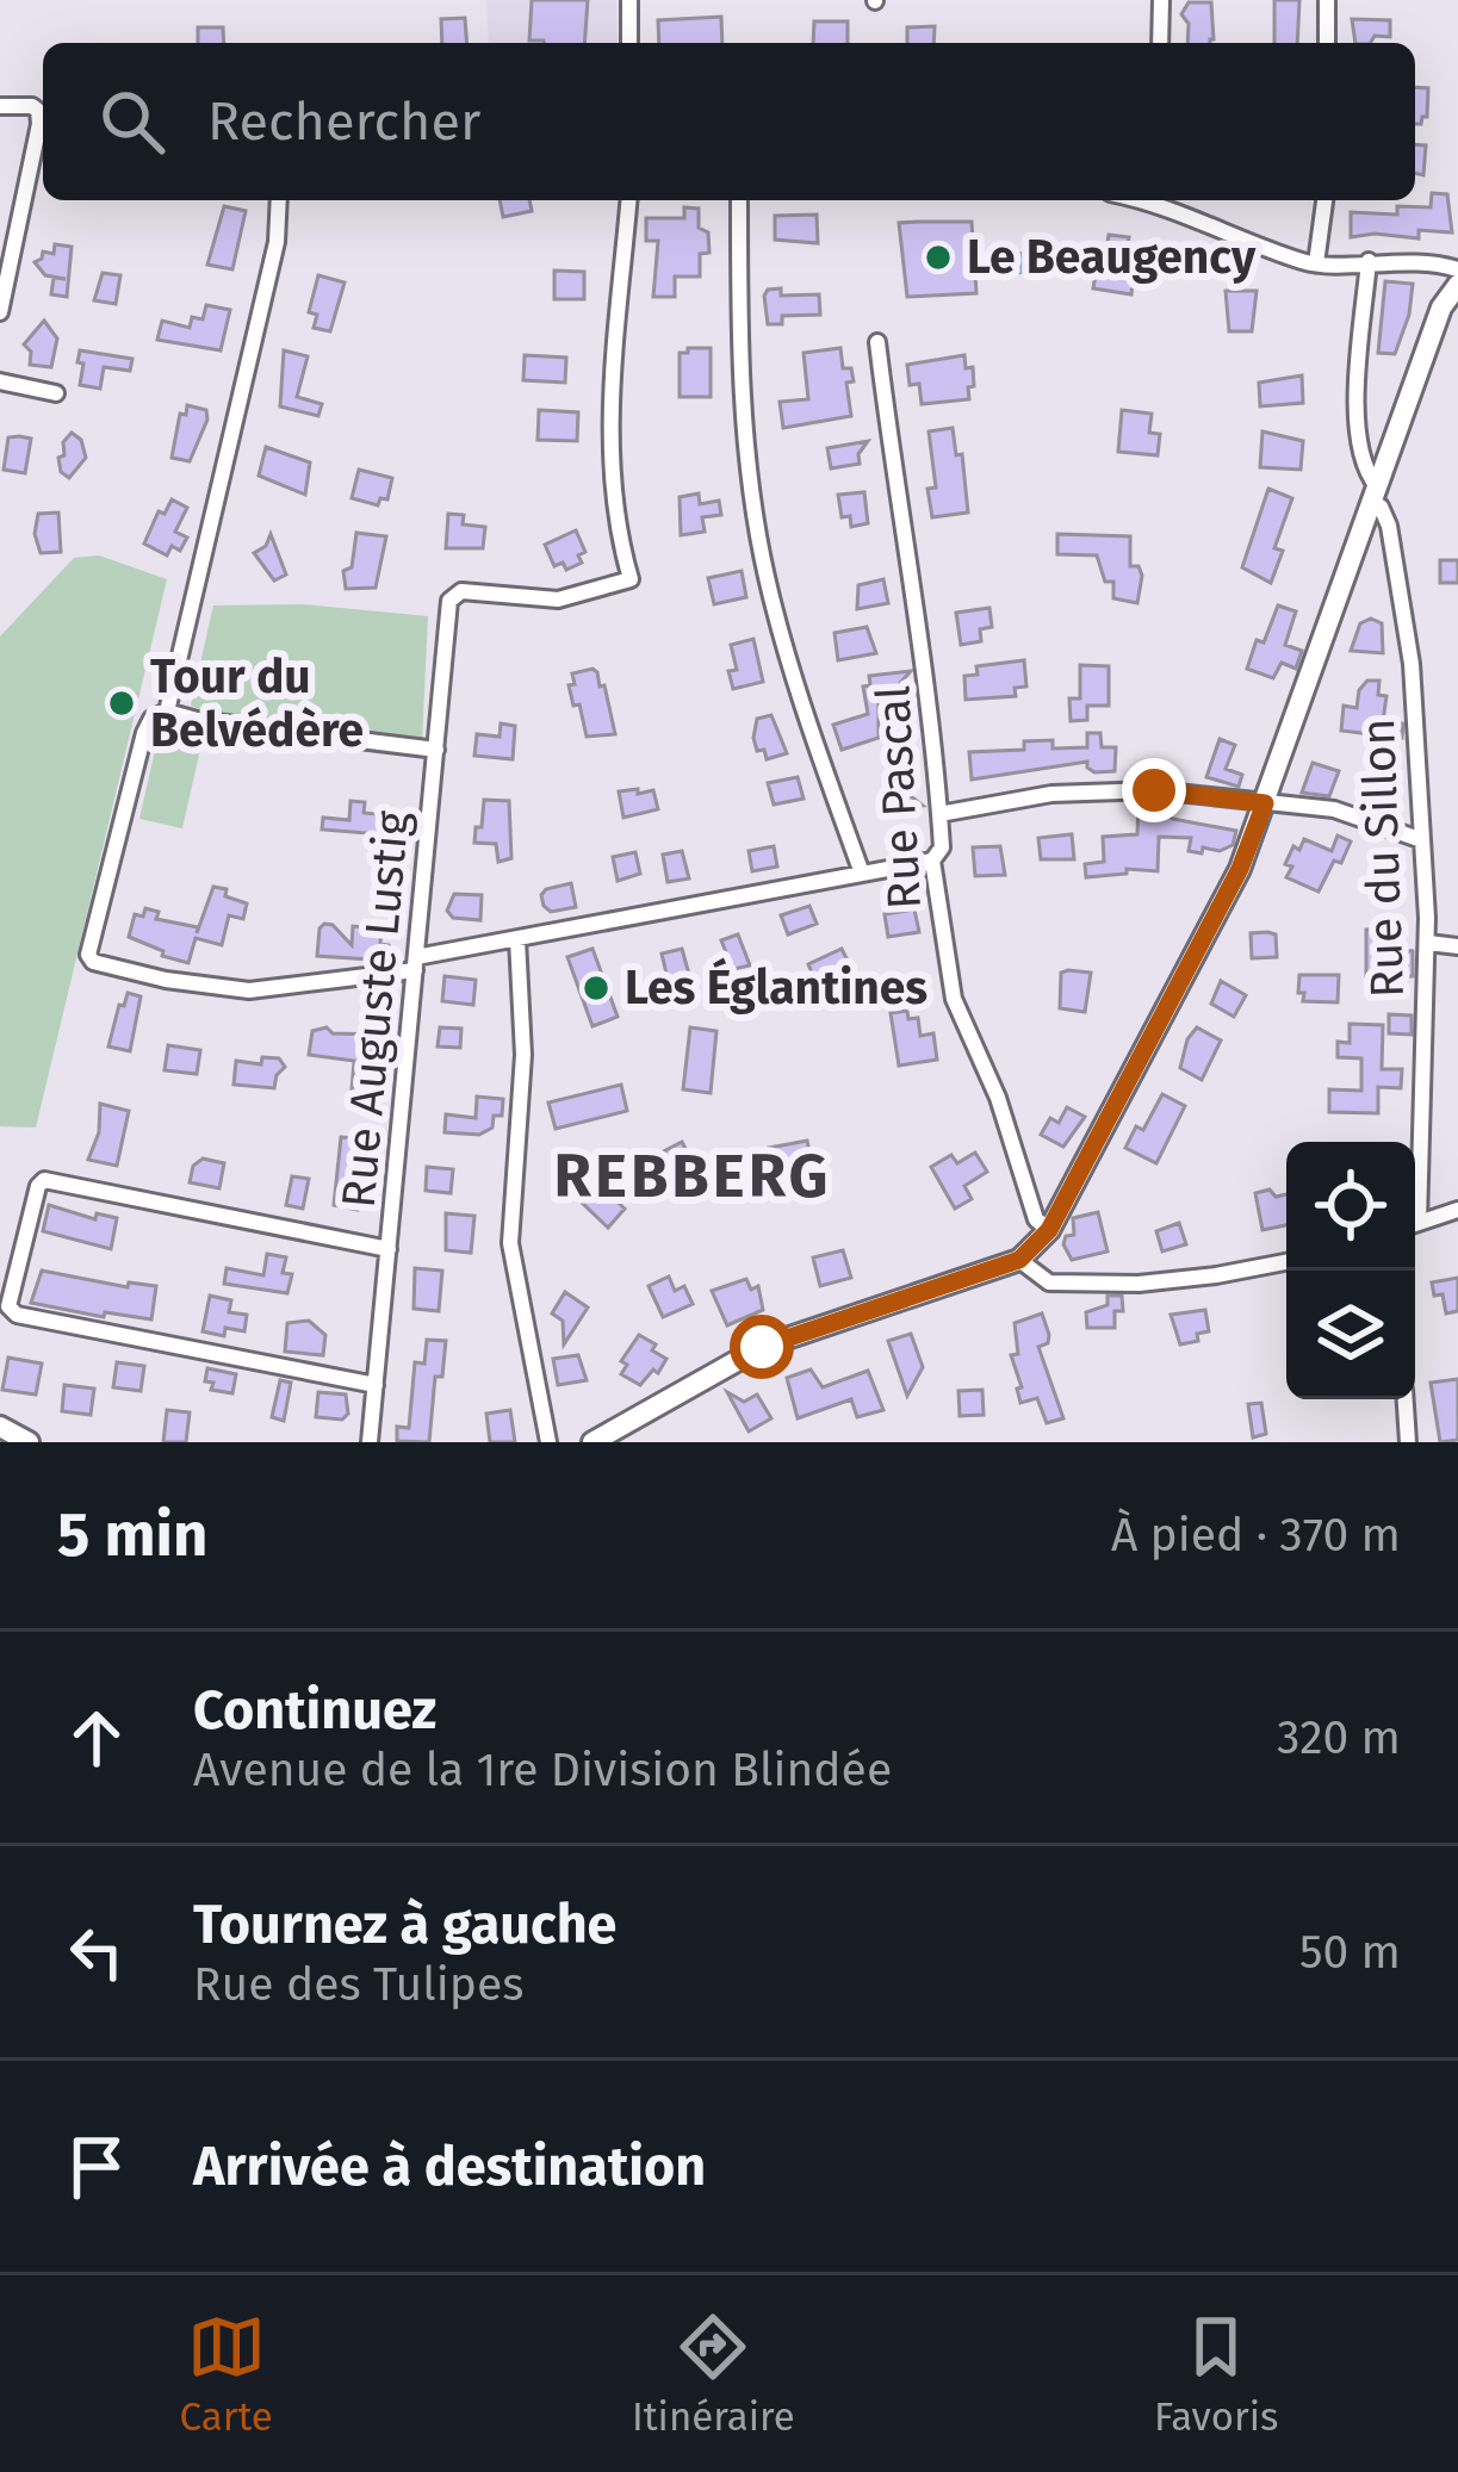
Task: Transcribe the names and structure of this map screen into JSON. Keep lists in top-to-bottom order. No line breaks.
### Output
{"streets":{"street":["Rue Pascal","Rue du Sillon","Rue Auguste Lustig"]},"districts":["REBBERG"],"places":["Le Beaugency","Tour du Belvédère","Les Églantines"],"page":{"search":"Rechercher","heading":["5 min","À pied · 370 m"],"list":[["Continuez","Avenue de la 1re Division Blindée","320 m"],["Tournez à gauche","Rue des Tulipes","50 m"],"Arrivée à destination"],"nav":["Carte","Itinéraire","Favoris"]}}
